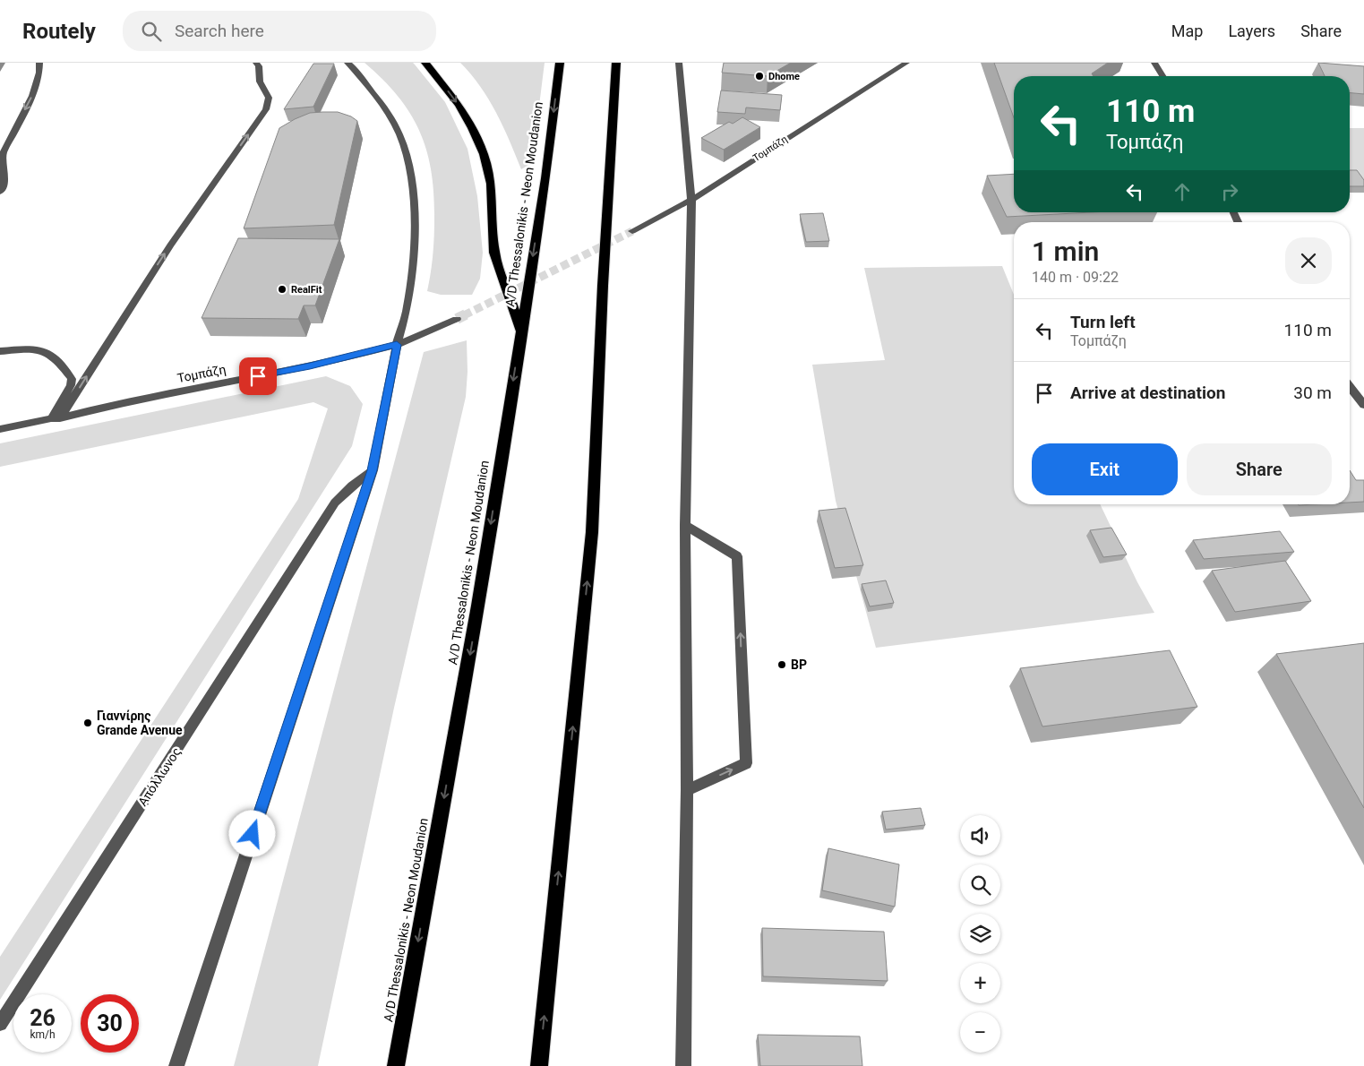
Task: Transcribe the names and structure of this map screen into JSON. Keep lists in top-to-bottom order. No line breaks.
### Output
{"streets":{"highway":["A/D Thessalonikis - Neon Moudanion"],"street":["Τομπάζη","Απόλλωνος"]},"places":["Dhome","RealFit","BP","Γιαννίρης Grande Avenue"],"page":{"header":"Routely","search":"Search here","nav":["Map","Layers","Share"],"turn":["110 m","Τομπάζη"],"heading":["1 min","140 m · 09:22"],"list":[{"name":"Turn left","note":"Τομπάζη","value":"110 m"},{"name":"Arrive at destination","value":"30 m"}],"buttons":["Exit","Share"],"map_buttons":["+","−"],"speed":"26 km/h","limit":"30"}}
